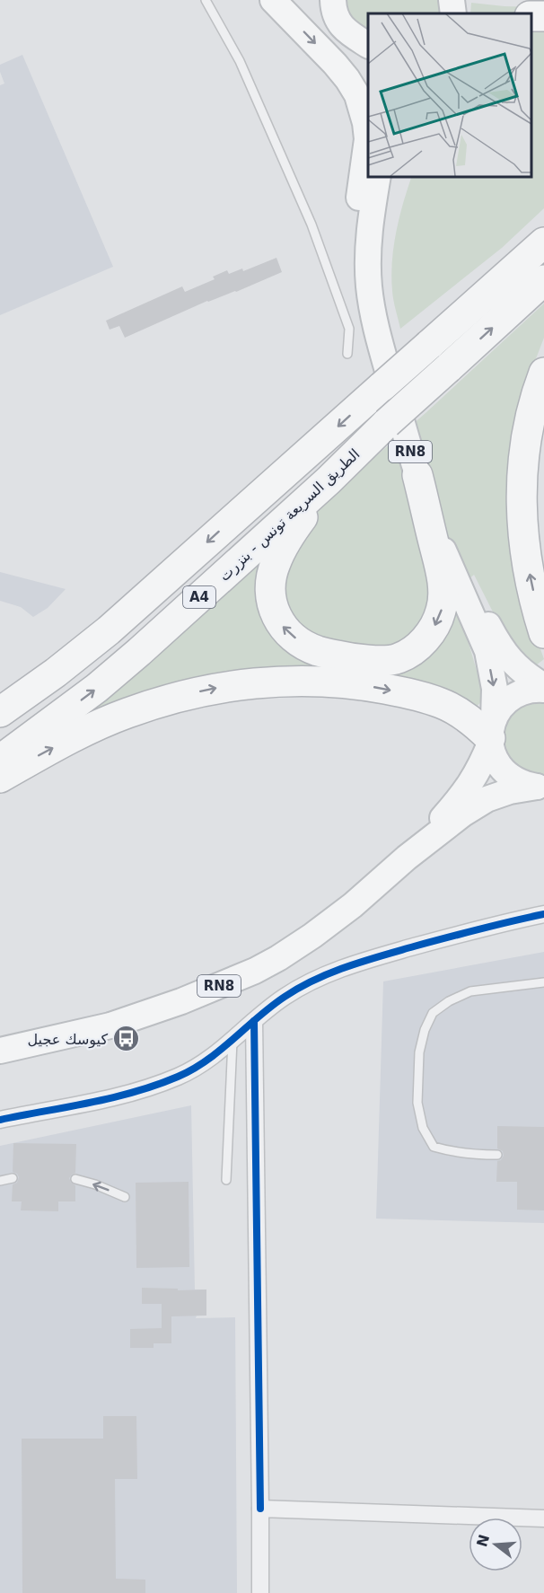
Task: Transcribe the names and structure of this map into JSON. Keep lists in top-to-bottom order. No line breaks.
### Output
{"streets":{"highway":["الطريق السريعة تونس - بنزرت","A4"],"main road":["RN8"]},"places":{"bus stop":["كيوسك عجيل"]},"north":"left"}
